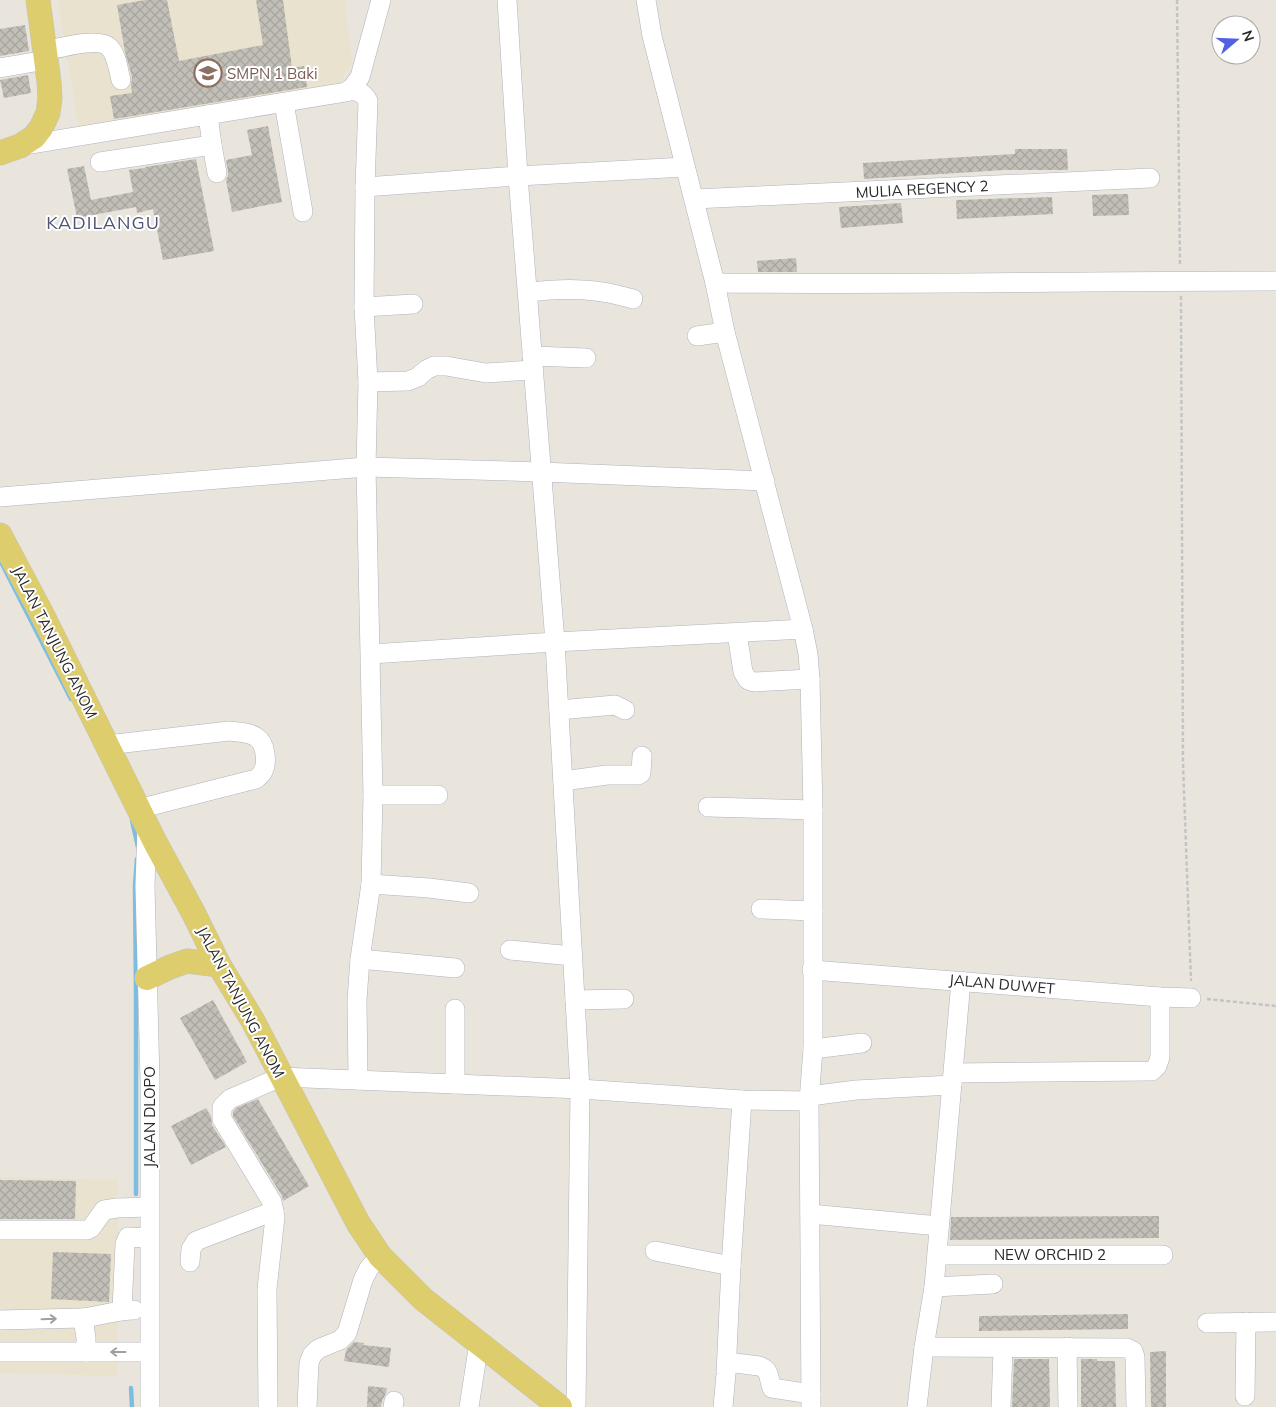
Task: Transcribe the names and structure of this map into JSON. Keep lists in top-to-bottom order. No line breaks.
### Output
{"streets":{"main road":["JALAN TANJUNG ANOM"],"street":["MULIA REGENCY 2","JALAN DUWET","JALAN DLOPO","NEW ORCHID 2"]},"crossings":[["JALAN TANJUNG ANOM","JALAN DLOPO"]],"districts":["KADILANGU"],"places":{"school or university":["SMPN 1 Baki"]},"north":"right"}
